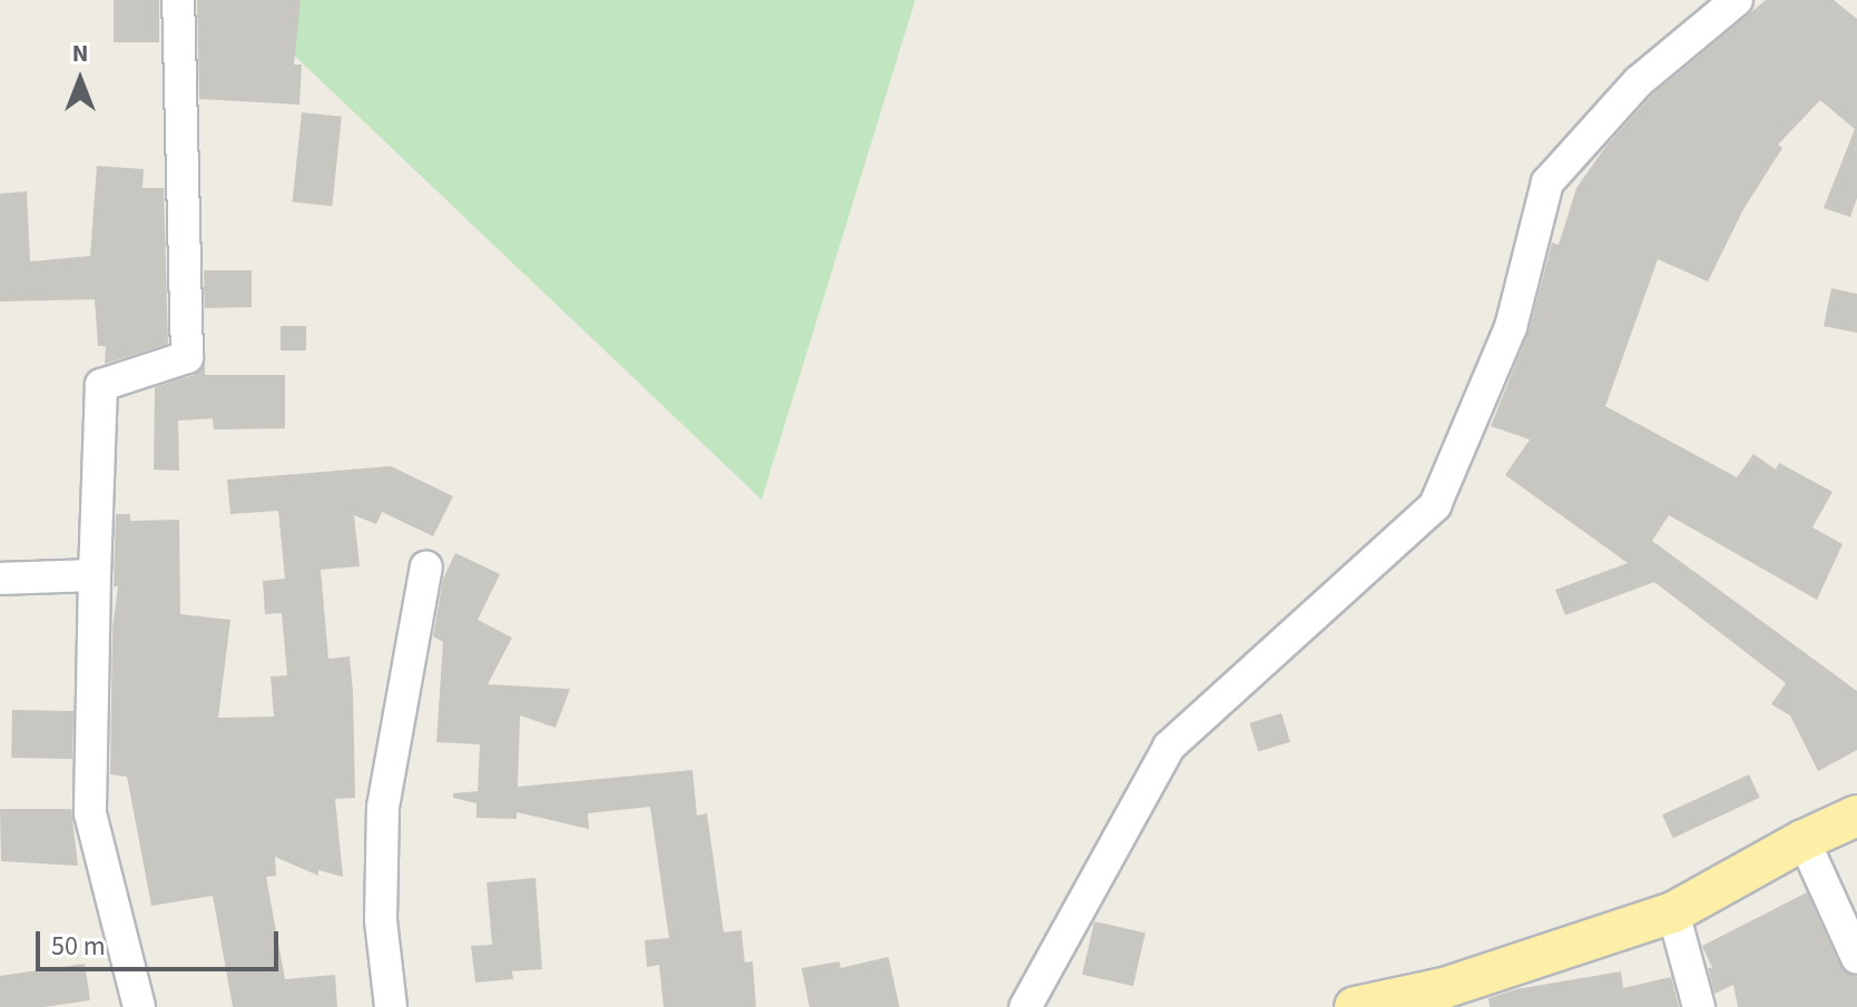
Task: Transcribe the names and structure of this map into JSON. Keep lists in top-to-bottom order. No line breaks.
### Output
{"scale_bar":"50 m","north":"top"}
